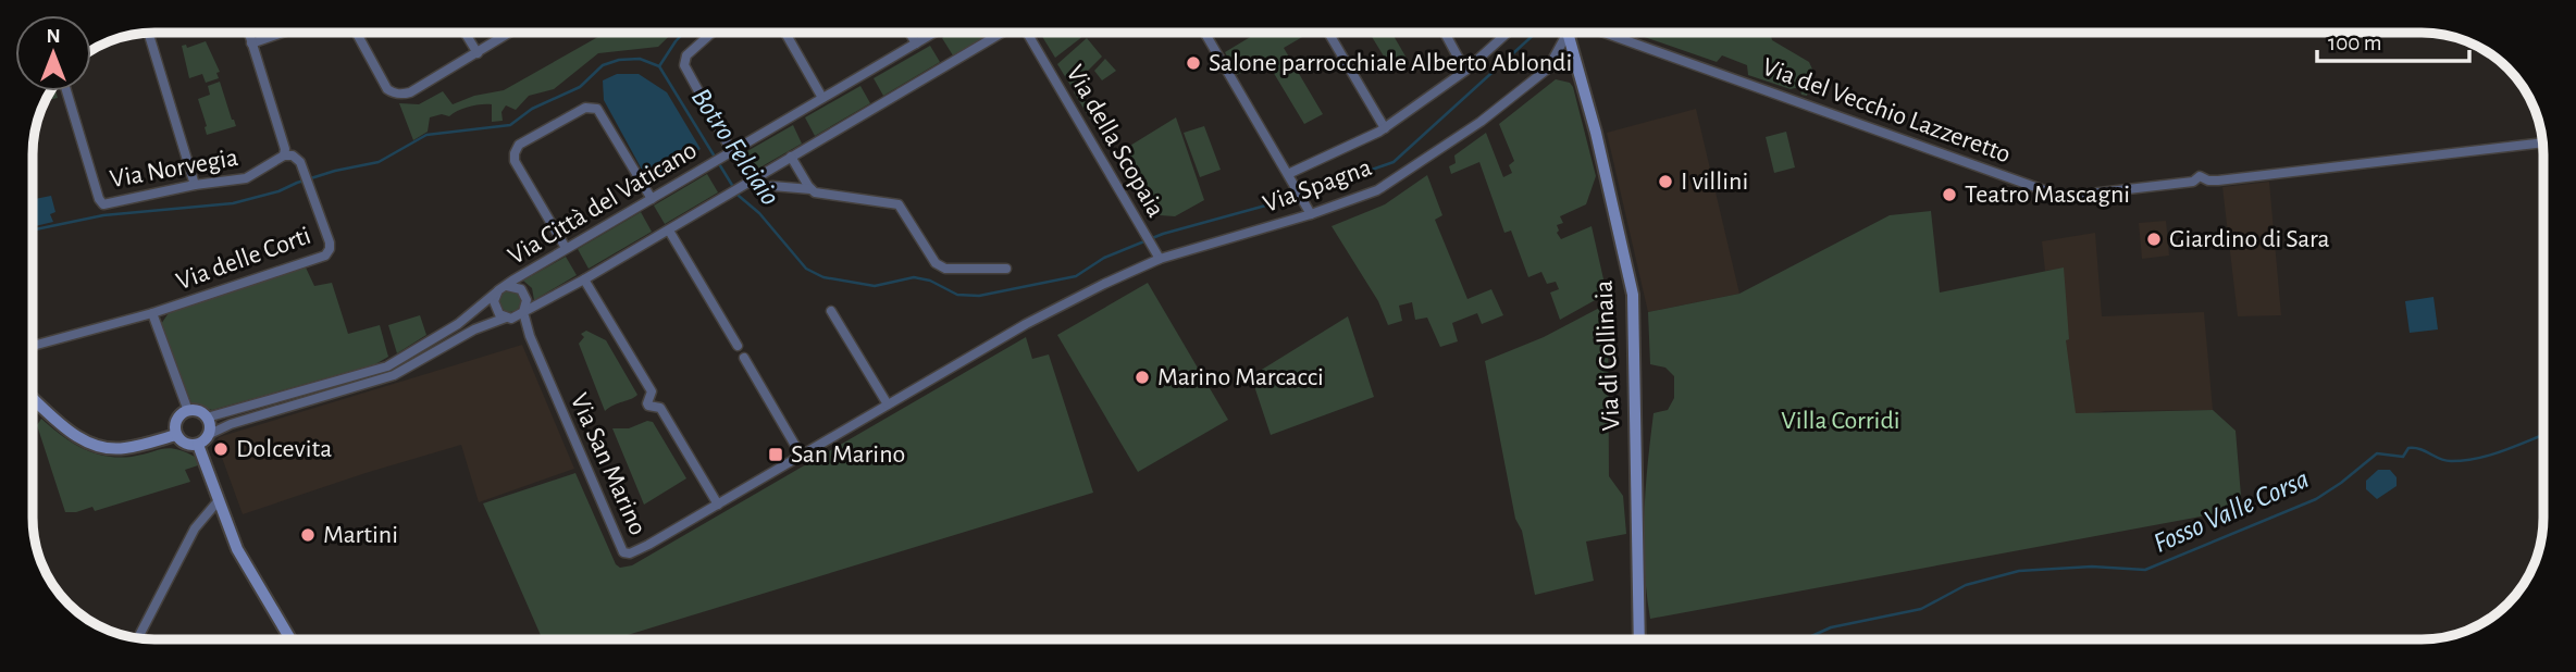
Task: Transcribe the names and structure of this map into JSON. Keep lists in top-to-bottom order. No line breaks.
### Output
{"streets":{"street":["Via del Vecchio Lazzeretto","Via della Scopaia","Via Norvegia","Via Spagna","Via Città del Vaticano","Via delle Corti","Via di Collinaia","Via San Marino"]},"crossings":[["Via della Scopaia","Via Spagna"],["Via della Scopaia","Via San Marino"],["Via Norvegia","Via delle Corti"],["Via Spagna","Via di Collinaia"],["Via Spagna","Via San Marino"],["Via Città del Vaticano","Via San Marino"]],"water":["Botro Felciaio","Fosso Valle Corsa"],"parks":["Villa Corridi"],"places":{"other":["Salone parrocchiale Alberto Ablondi","I villini","Teatro Mascagni","Giardino di Sara","Marino Marcacci","Dolcevita","Martini"],"transit":["San Marino"]},"scale_bar":"100 m","north":"top"}
